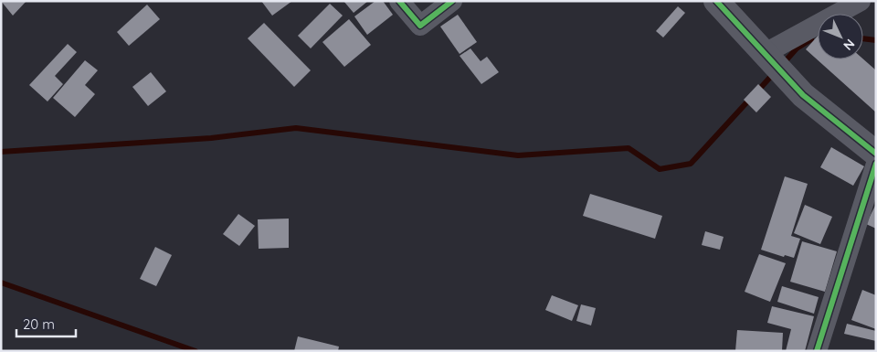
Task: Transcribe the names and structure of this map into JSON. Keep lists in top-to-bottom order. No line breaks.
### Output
{"scale_bar":"20 m","north":"bottom right"}
